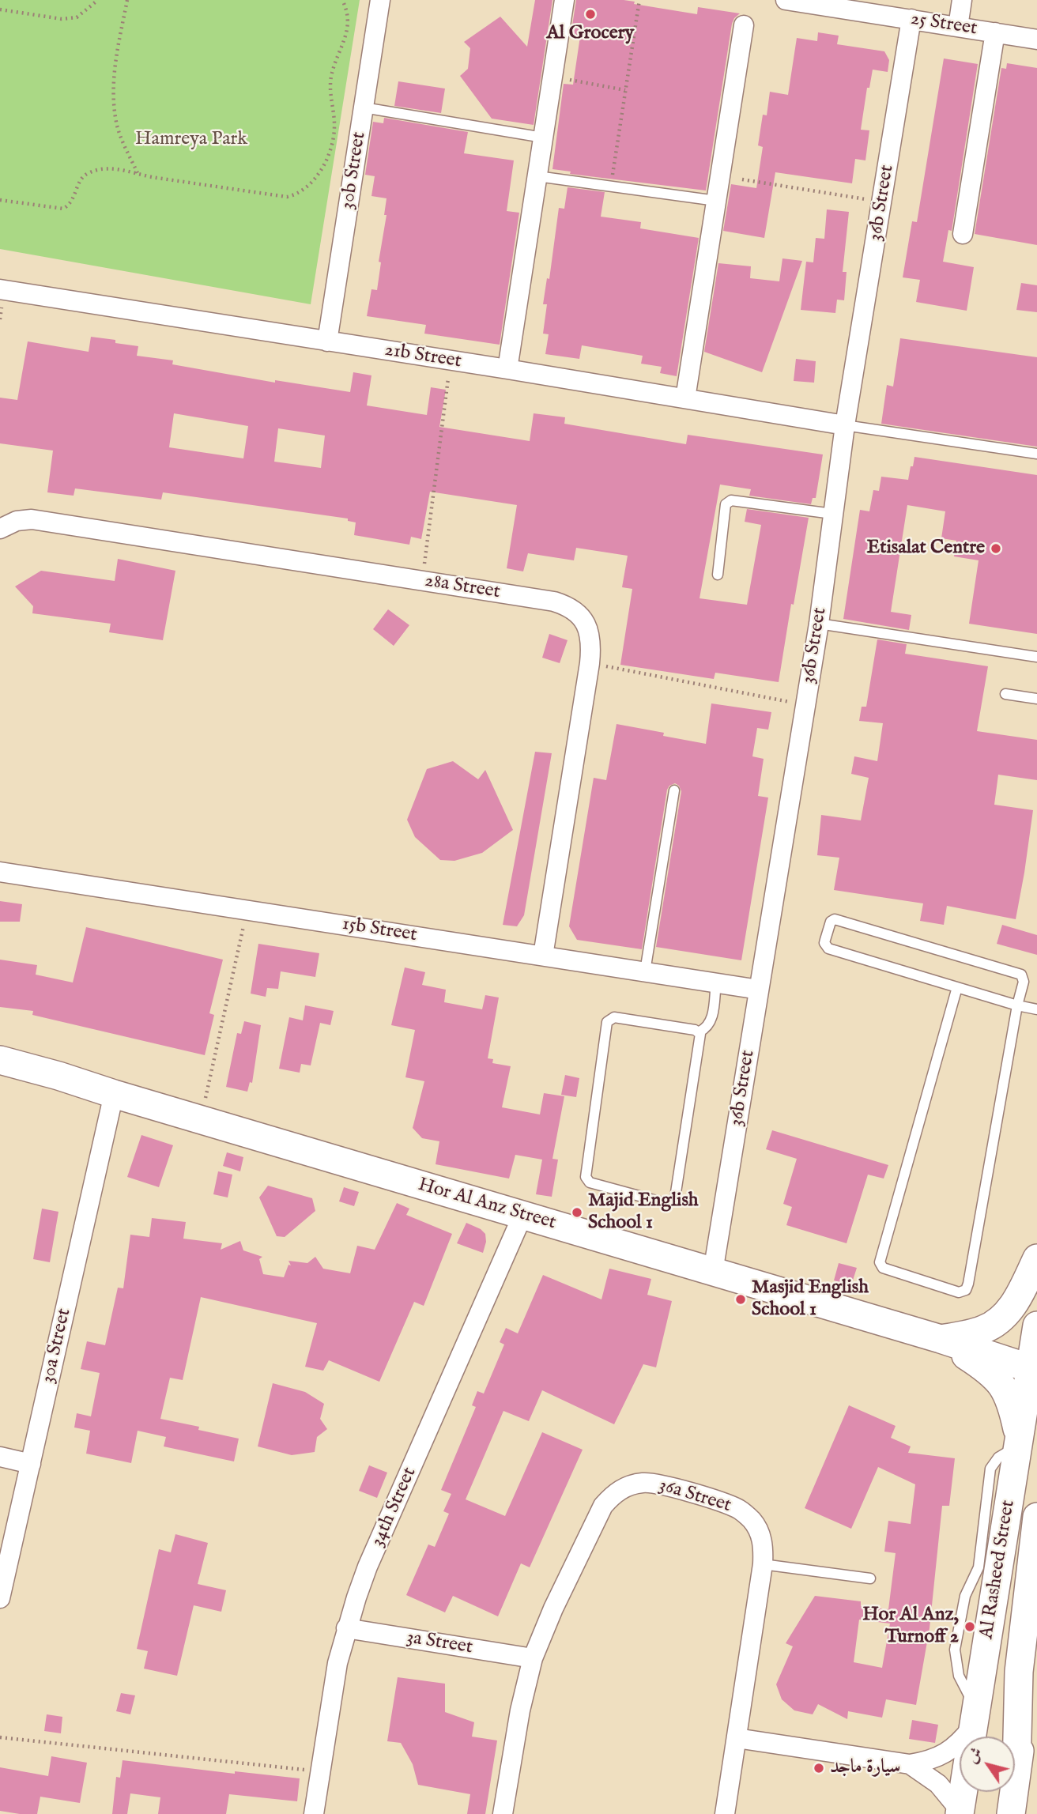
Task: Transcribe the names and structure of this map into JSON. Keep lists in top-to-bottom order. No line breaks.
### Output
{"streets":{"main road":["Hor Al Anz Street","Al Rasheed Street"],"street":["25 Street","30b Street","36b Street","21b Street","28a Street","15b Street","30a Street","36a Street","34th Street","3a Street"]},"crossings":[["25 Street","36b Street"],["30b Street","21b Street"],["36b Street","21b Street"],["36b Street","15b Street"],["36b Street","Hor Al Anz Street"],["28a Street","15b Street"],["Hor Al Anz Street","30a Street"],["Hor Al Anz Street","34th Street"],["Hor Al Anz Street","Al Rasheed Street"],["36a Street","3a Street"],["34th Street","3a Street"]],"parks":["Hamreya Park"],"places":["Al Grocery","Etisalat Centre","Majid English School 1","Masjid English School 1","Hor Al Anz, Turnoff 2","سيارة ماجد"],"north":"top left"}
